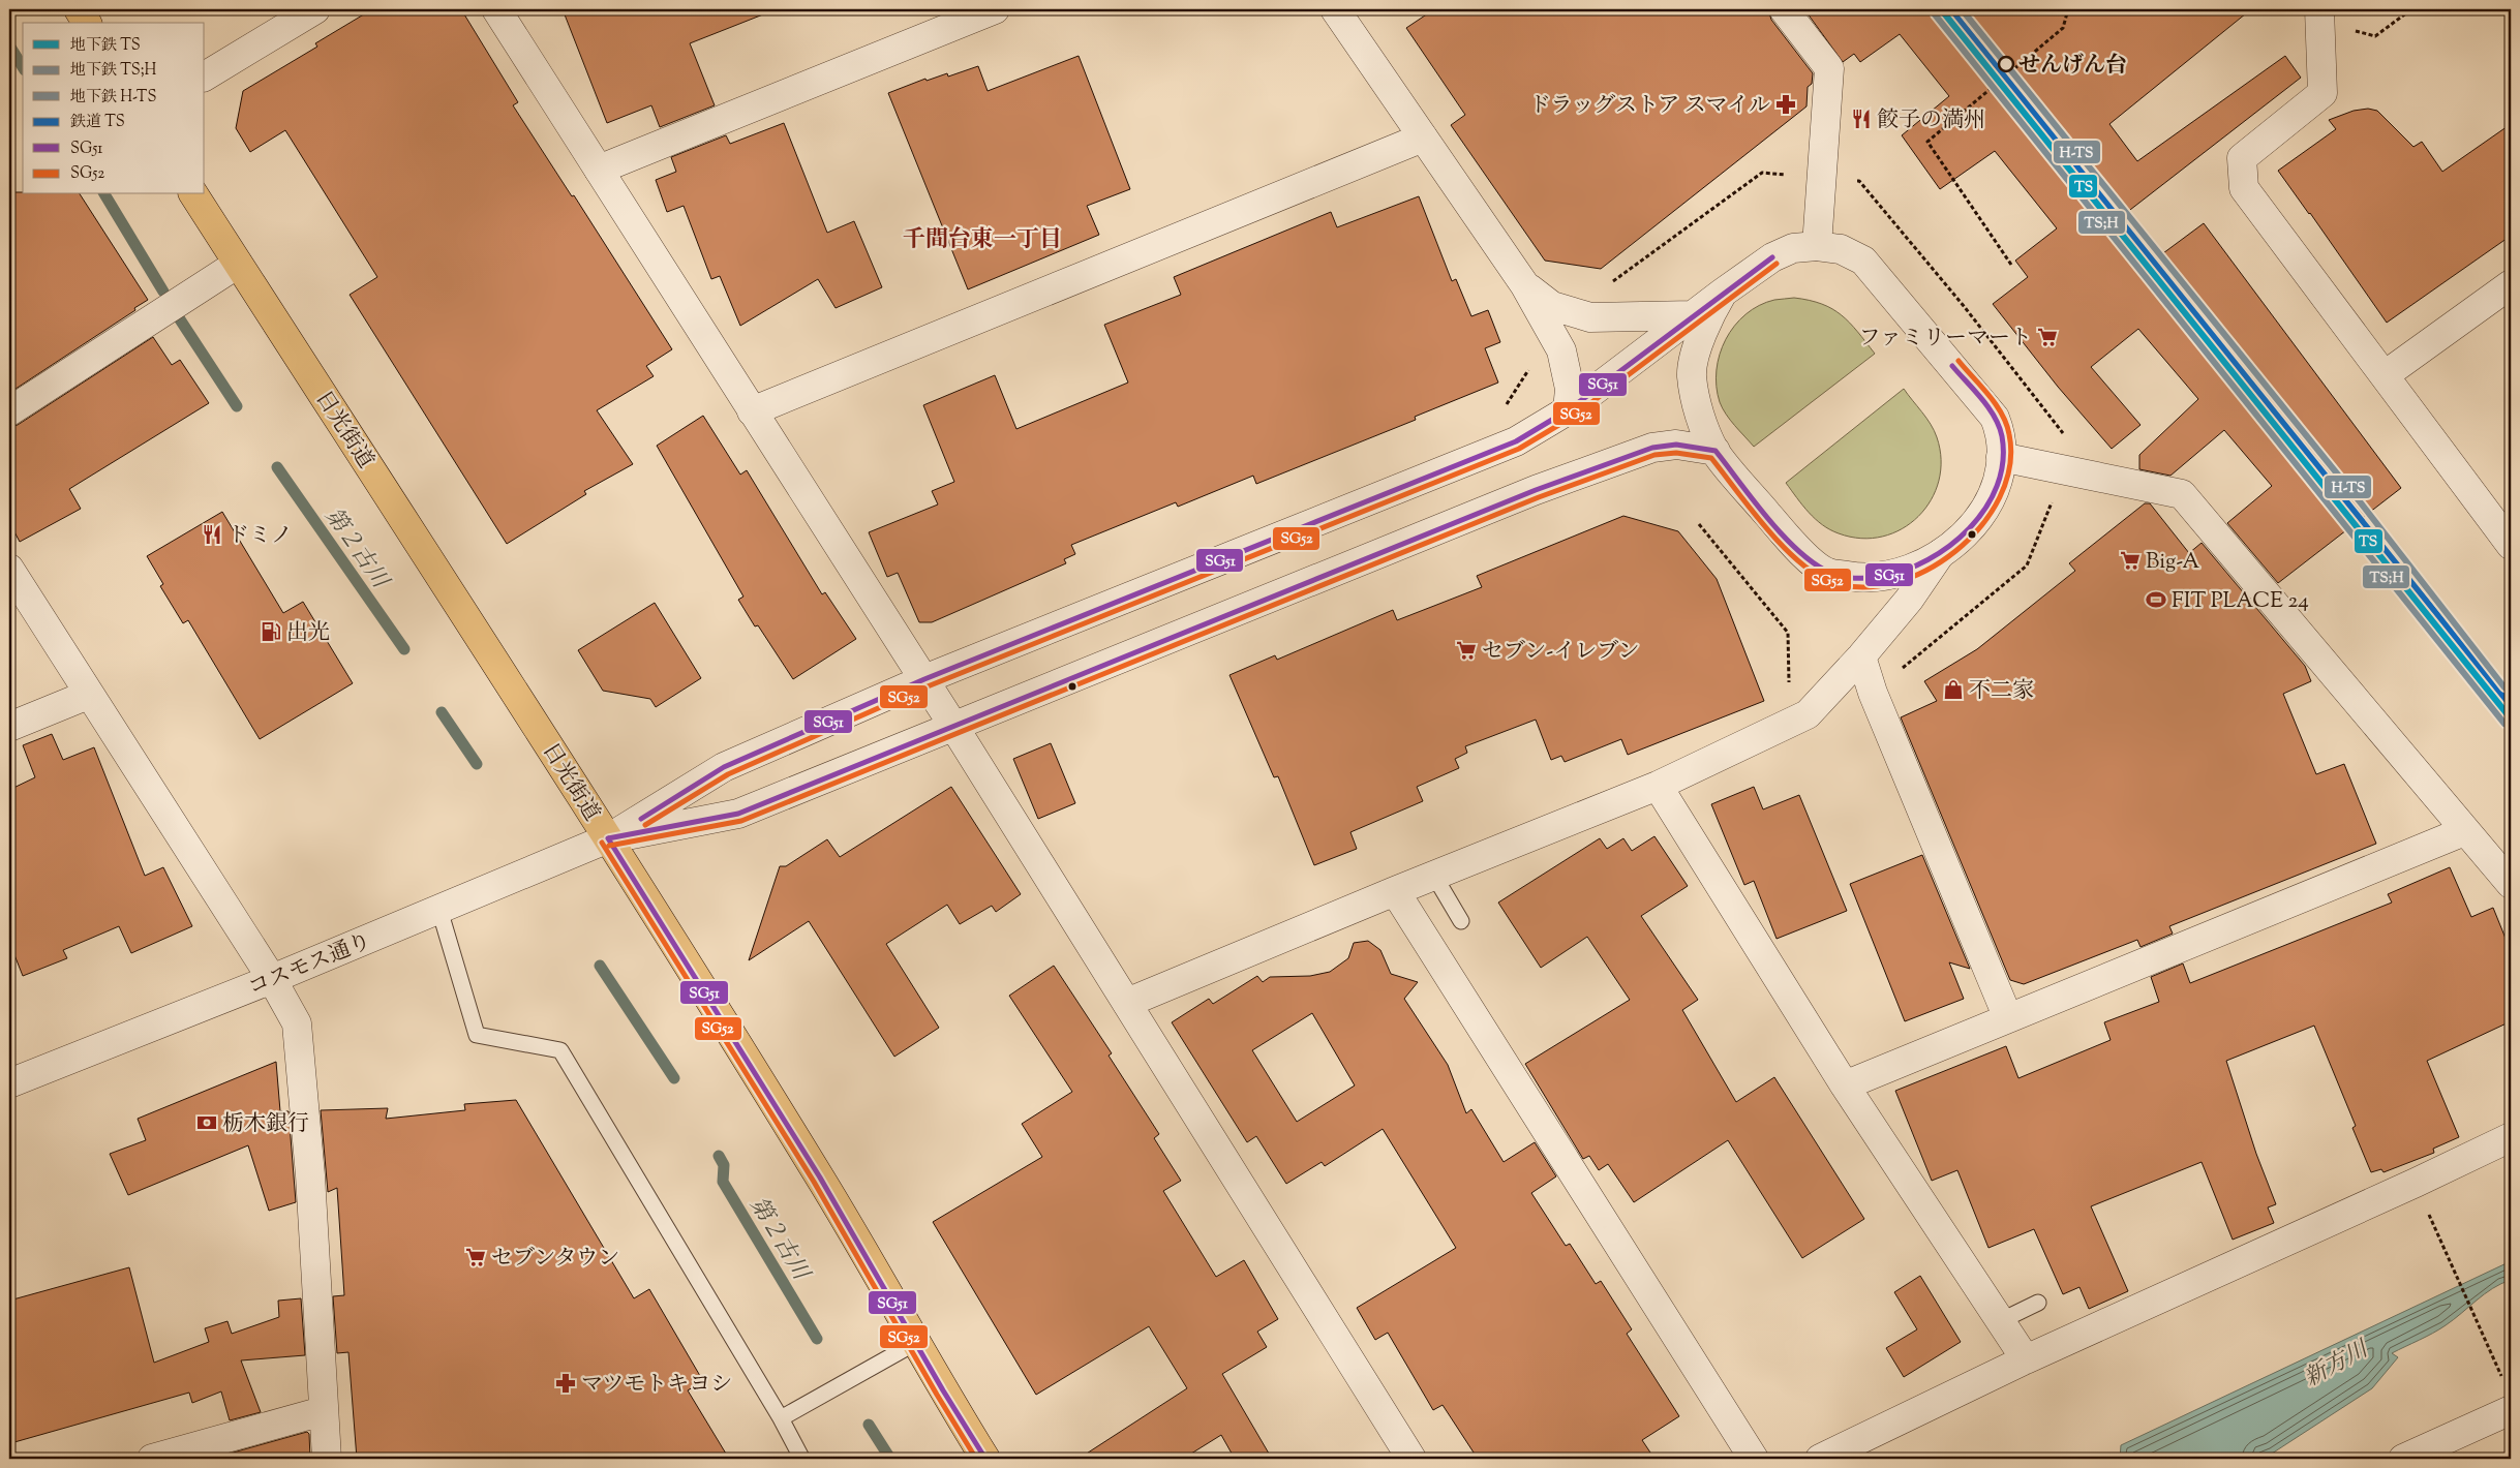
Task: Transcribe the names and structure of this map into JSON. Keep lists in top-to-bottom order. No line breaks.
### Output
{"streets":{"highway":["日光街道"],"street":["コスモス通り"]},"crossings":[["日光街道","コスモス通り"]],"districts":["千間台東一丁目"],"water":["第２古川","新方川"],"places":{"other":["せんげん台"],"pharmacy":["ドラッグストア スマイル","マツモトキヨシ"],"restaurant":["餃子の満州","ドミノ"],"supermarket":["ファミリーマート","Big-A","セブン-イレブン","セブンタウン"],"sports":["FIT PLACE 24"],"fuel station":["出光"],"shop":["不二家"],"bank":["栃木銀行"]},"lines":["metro line TS","rail line TS","metro line TS;H","metro line H-TS","transit line SG51","transit line SG52"],"legend":["地下鉄 TS","地下鉄 TS;H","地下鉄 H-TS","鉄道 TS","SG51","SG52"]}
